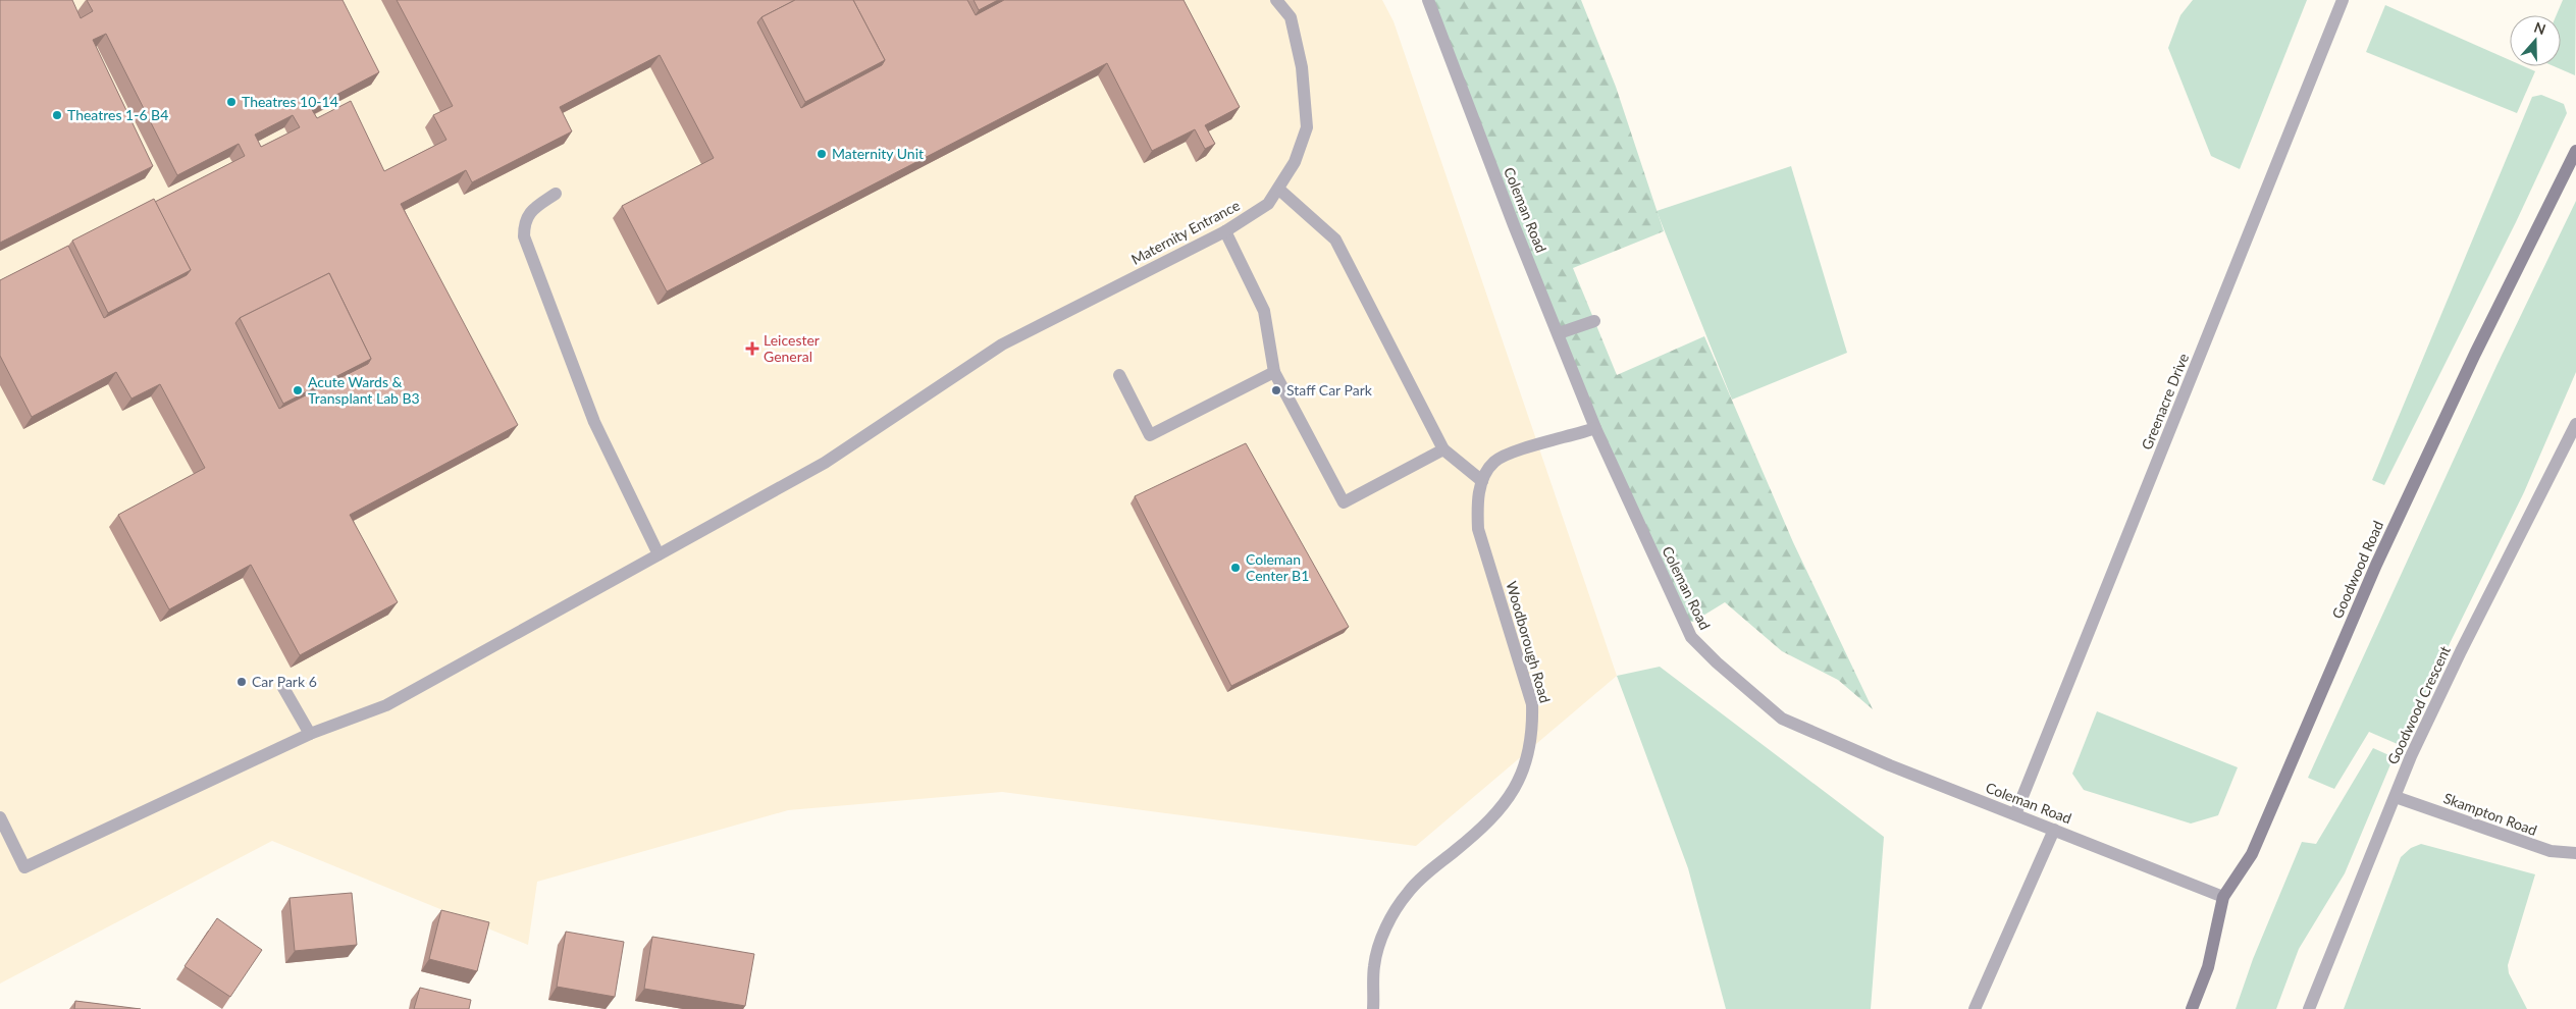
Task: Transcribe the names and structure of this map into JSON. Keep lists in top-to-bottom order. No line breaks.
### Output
{"streets":{"street":["Coleman Road","Maternity Entrance","Greenacre Drive","Goodwood Road","Woodborough Road","Goodwood Crescent","Skampton Road"]},"crossings":[["Coleman Road","Greenacre Drive"],["Coleman Road","Goodwood Road"],["Coleman Road","Woodborough Road"],["Goodwood Crescent","Skampton Road"]],"places":{"other":["Theatres 10-14","Theatres 1-6 B4","Maternity Unit","Acute Wards & Transplant Lab B3","Staff Car Park","Coleman Center B1","Car Park 6"],"health":["Leicester General"]},"north":"top"}
